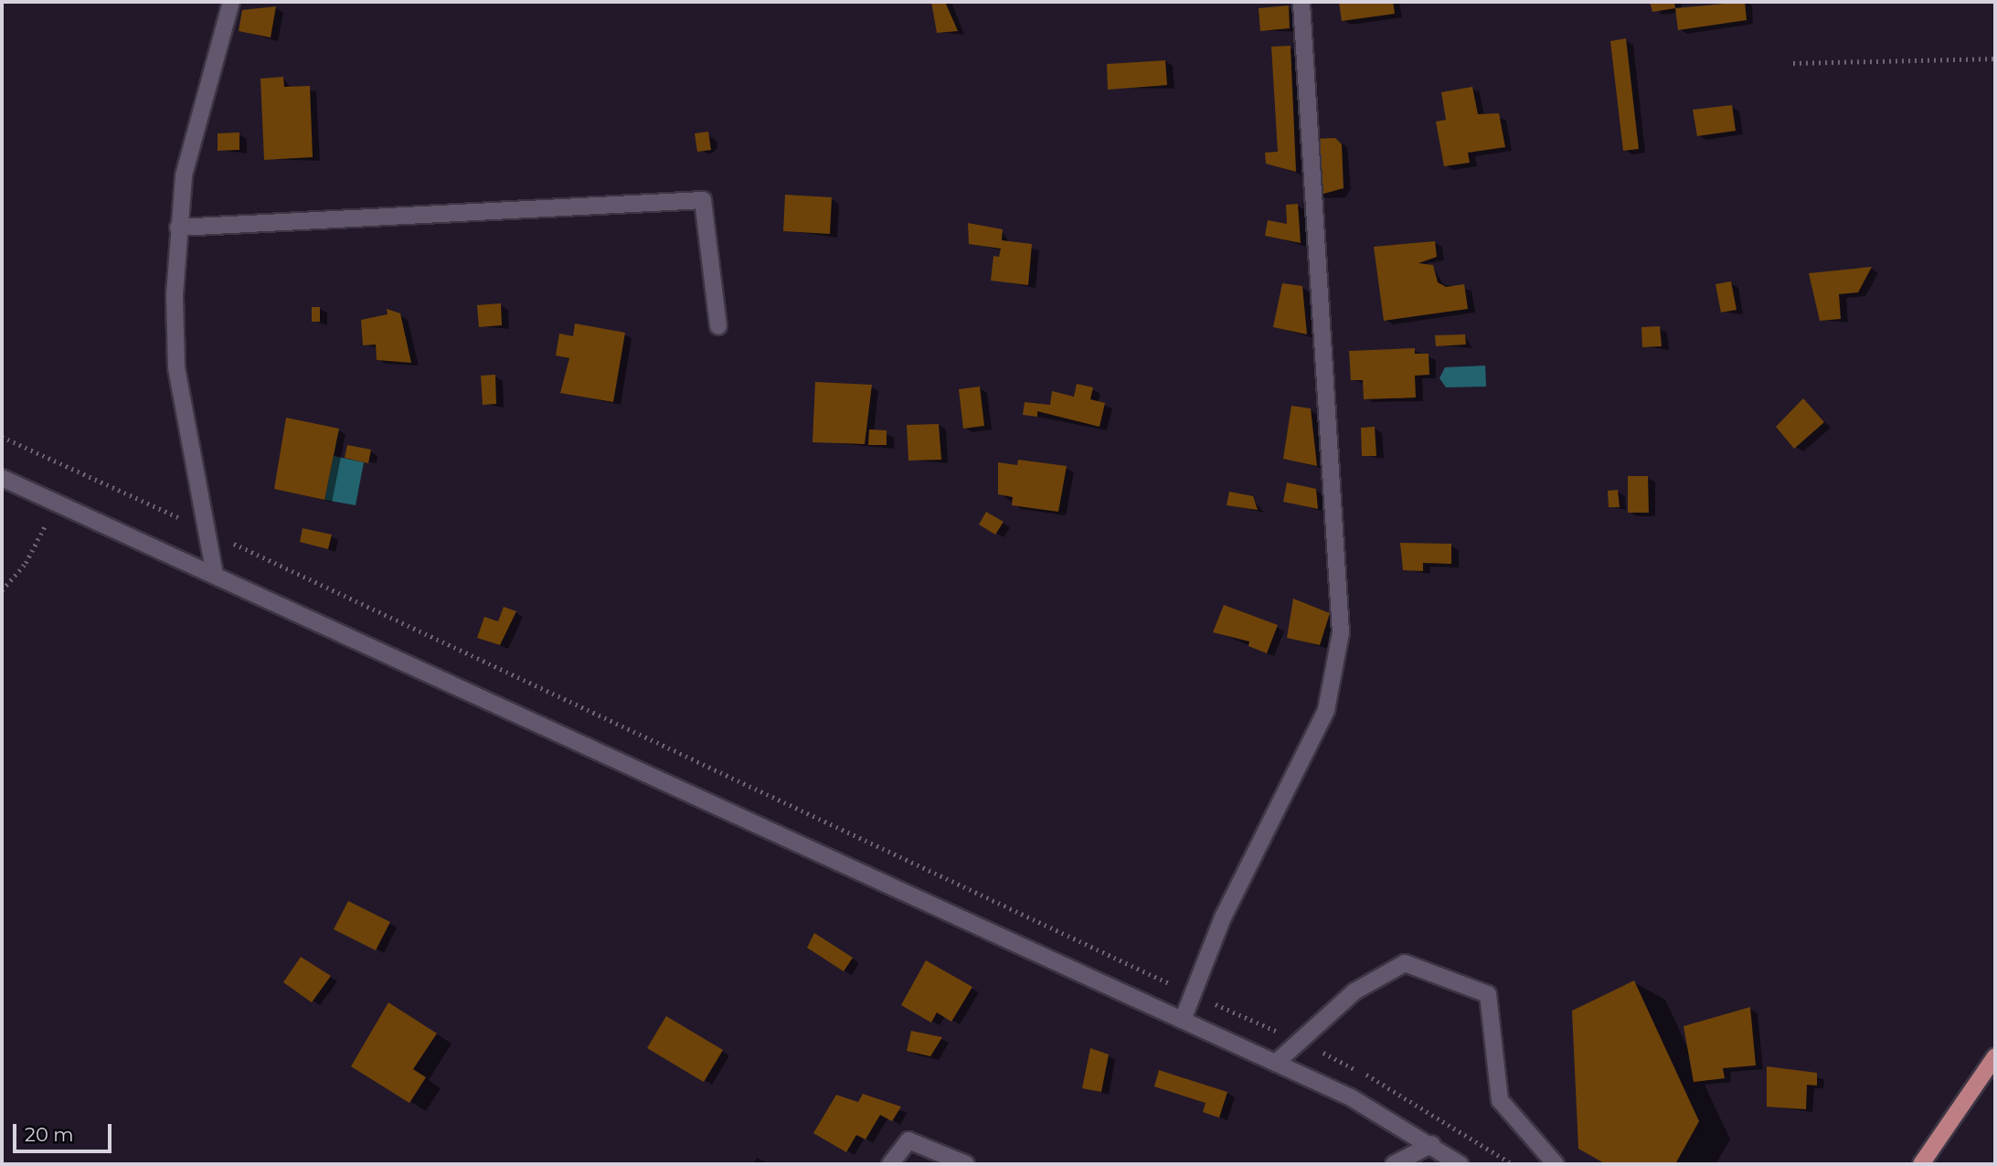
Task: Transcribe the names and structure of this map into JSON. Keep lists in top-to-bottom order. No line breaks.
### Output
{"scale_bar":"20 m"}
